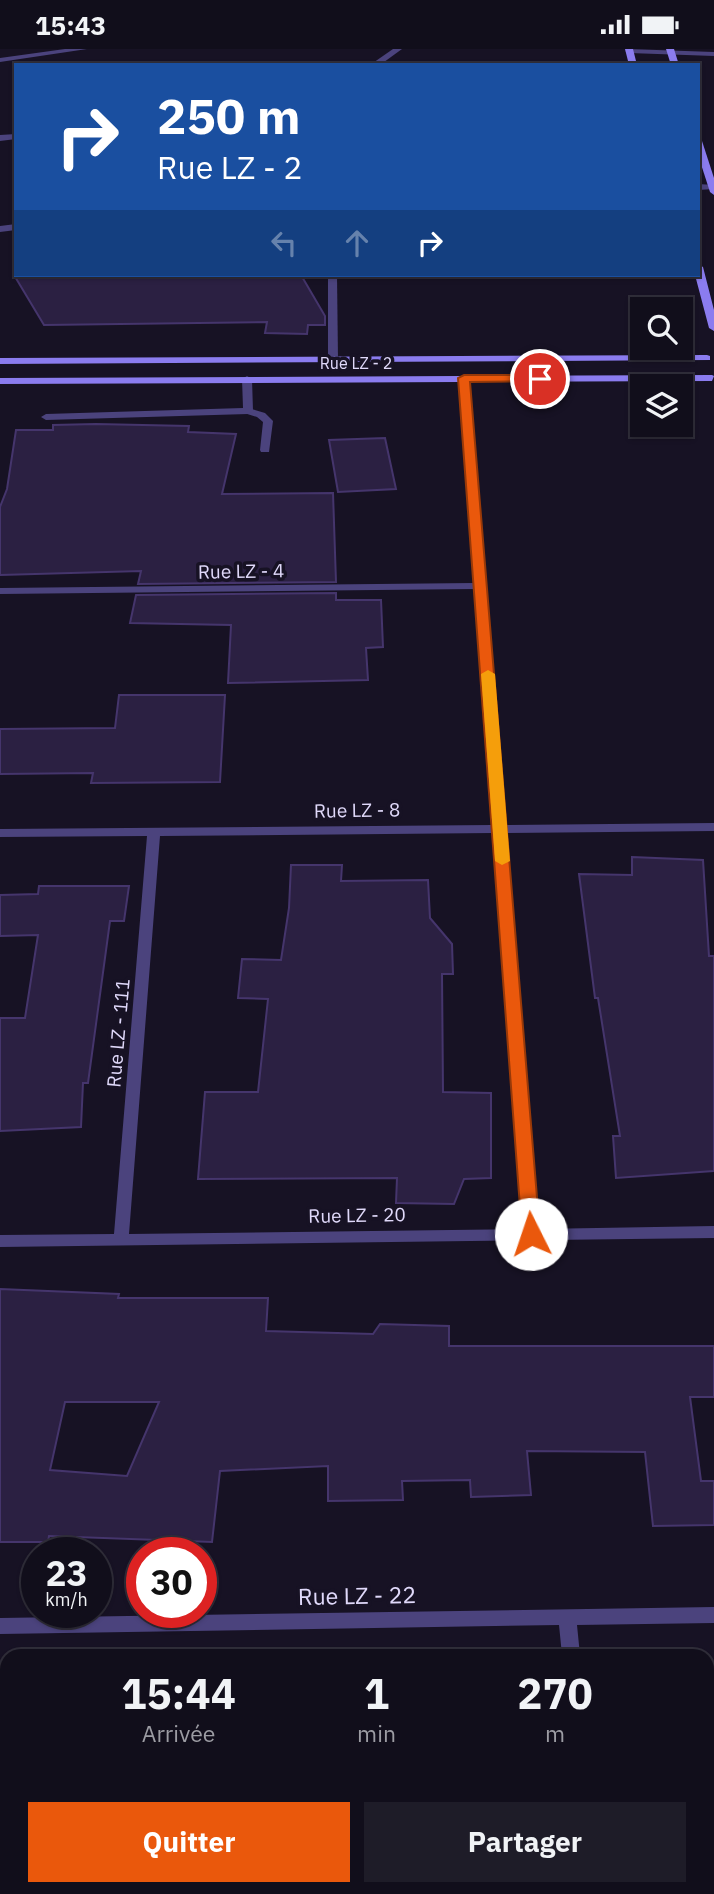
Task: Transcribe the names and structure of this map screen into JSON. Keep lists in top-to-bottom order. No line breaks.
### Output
{"streets":{"main road":["Rue LZ - 2"],"street":["Rue LZ - 4","Rue LZ - 8","Rue LZ - 111","Rue LZ - 20","Rue LZ - 22"]},"crossings":[["Rue LZ - 8","Rue LZ - 111"],["Rue LZ - 111","Rue LZ - 20"]],"page":{"status":"15:43","turn":["250 m","Rue LZ - 2"],"speed":"23 km/h","limit":"30","eta":["15:44","Arrivée","1","min","270","m"],"buttons":["Quitter","Partager"]}}
